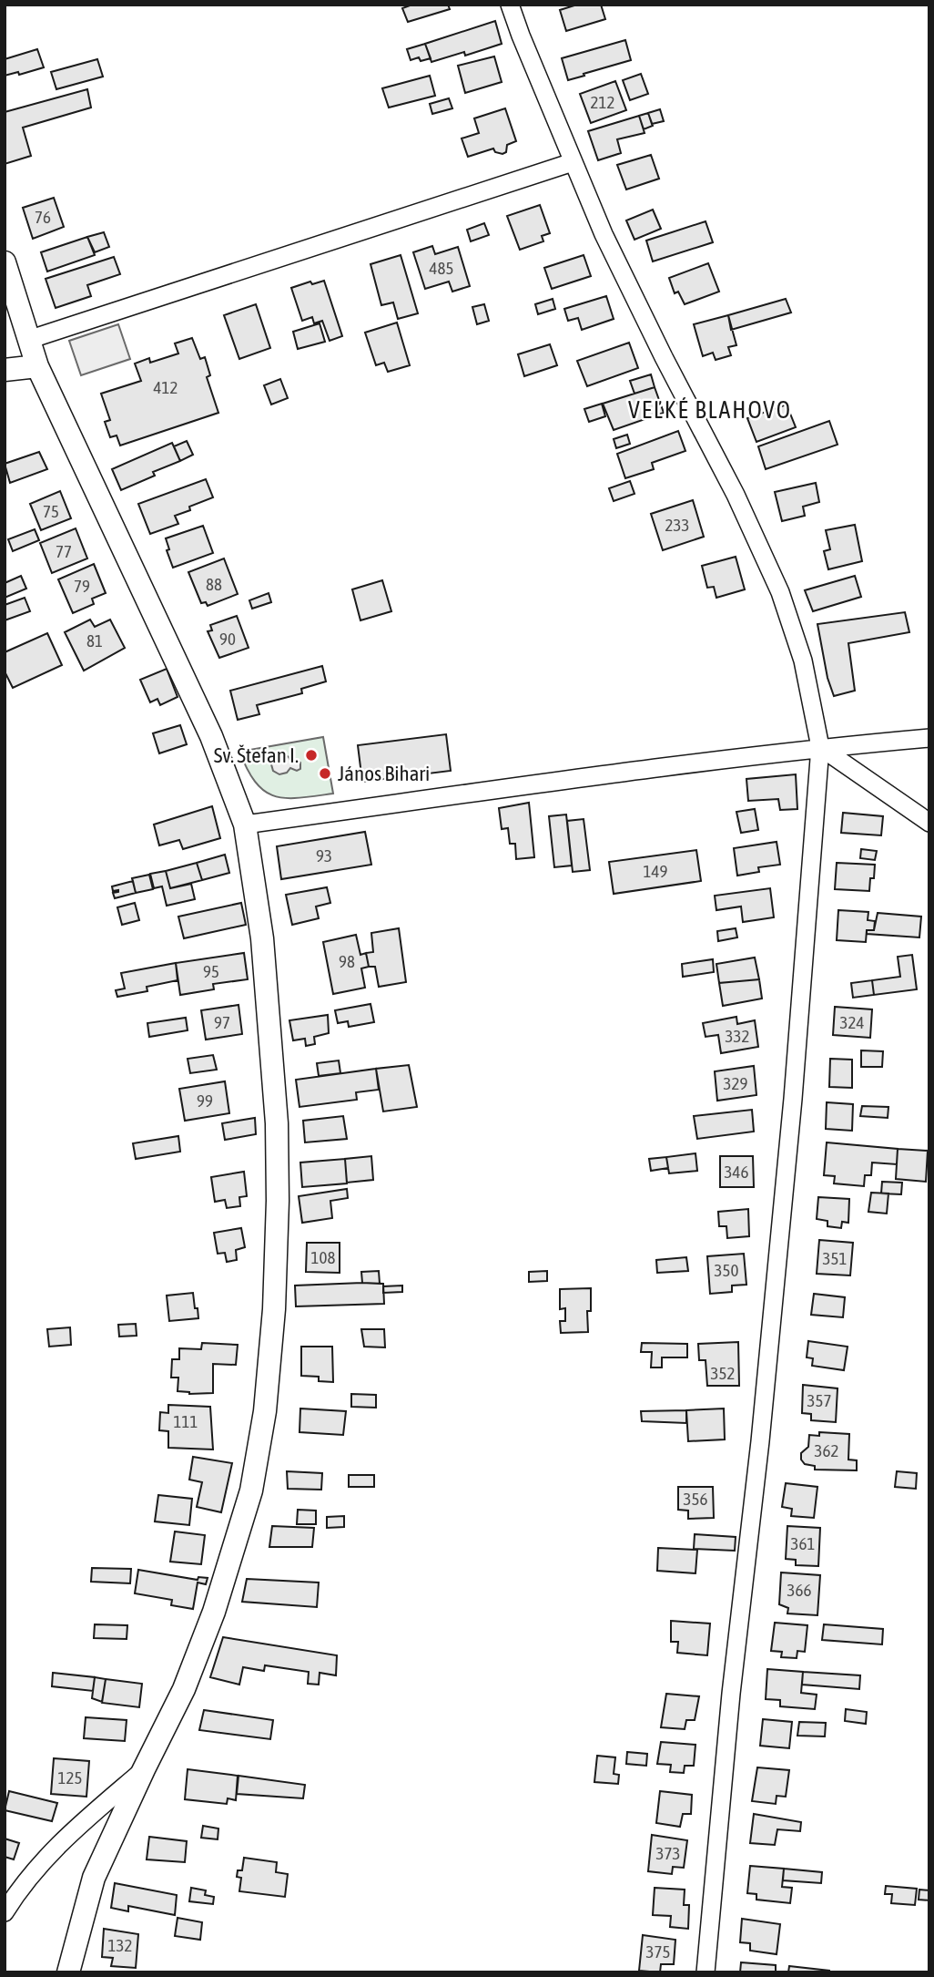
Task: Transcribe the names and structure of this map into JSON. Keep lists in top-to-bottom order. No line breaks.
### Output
{"districts":["VEĽKÉ BLAHOVO"],"places":["Sv. Štefan I.","János Bihari"],"house_numbers":["212","76","485","412","75","233","77","88","79","90","81","93","149","98","95","97","324","332","329","99","346","108","351","350","352","357","111","362","356","361","366","125","373","132","375"]}
